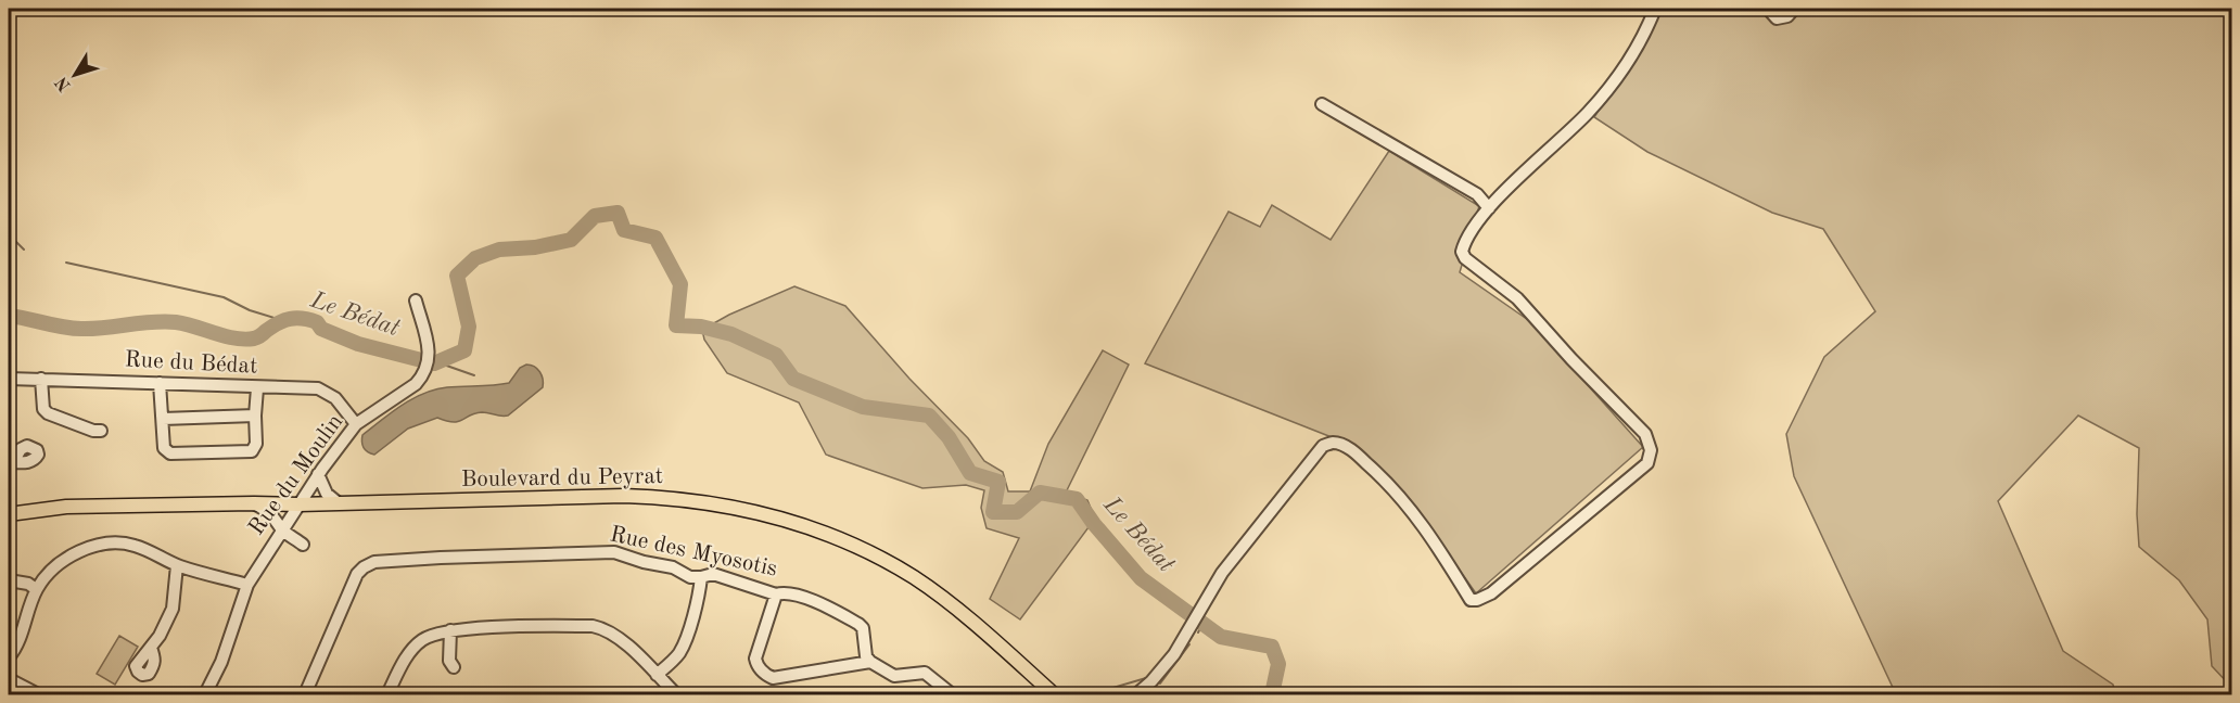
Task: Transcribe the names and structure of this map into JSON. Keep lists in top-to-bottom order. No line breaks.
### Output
{"streets":{"main road":["Boulevard du Peyrat"],"street":["Rue du Bédat","Rue du Moulin","Rue des Myosotis"]},"crossings":[["Rue du Bédat","Rue du Moulin"],["Rue du Moulin","Boulevard du Peyrat"]],"water":["Le Bédat"],"north":"bottom left"}
